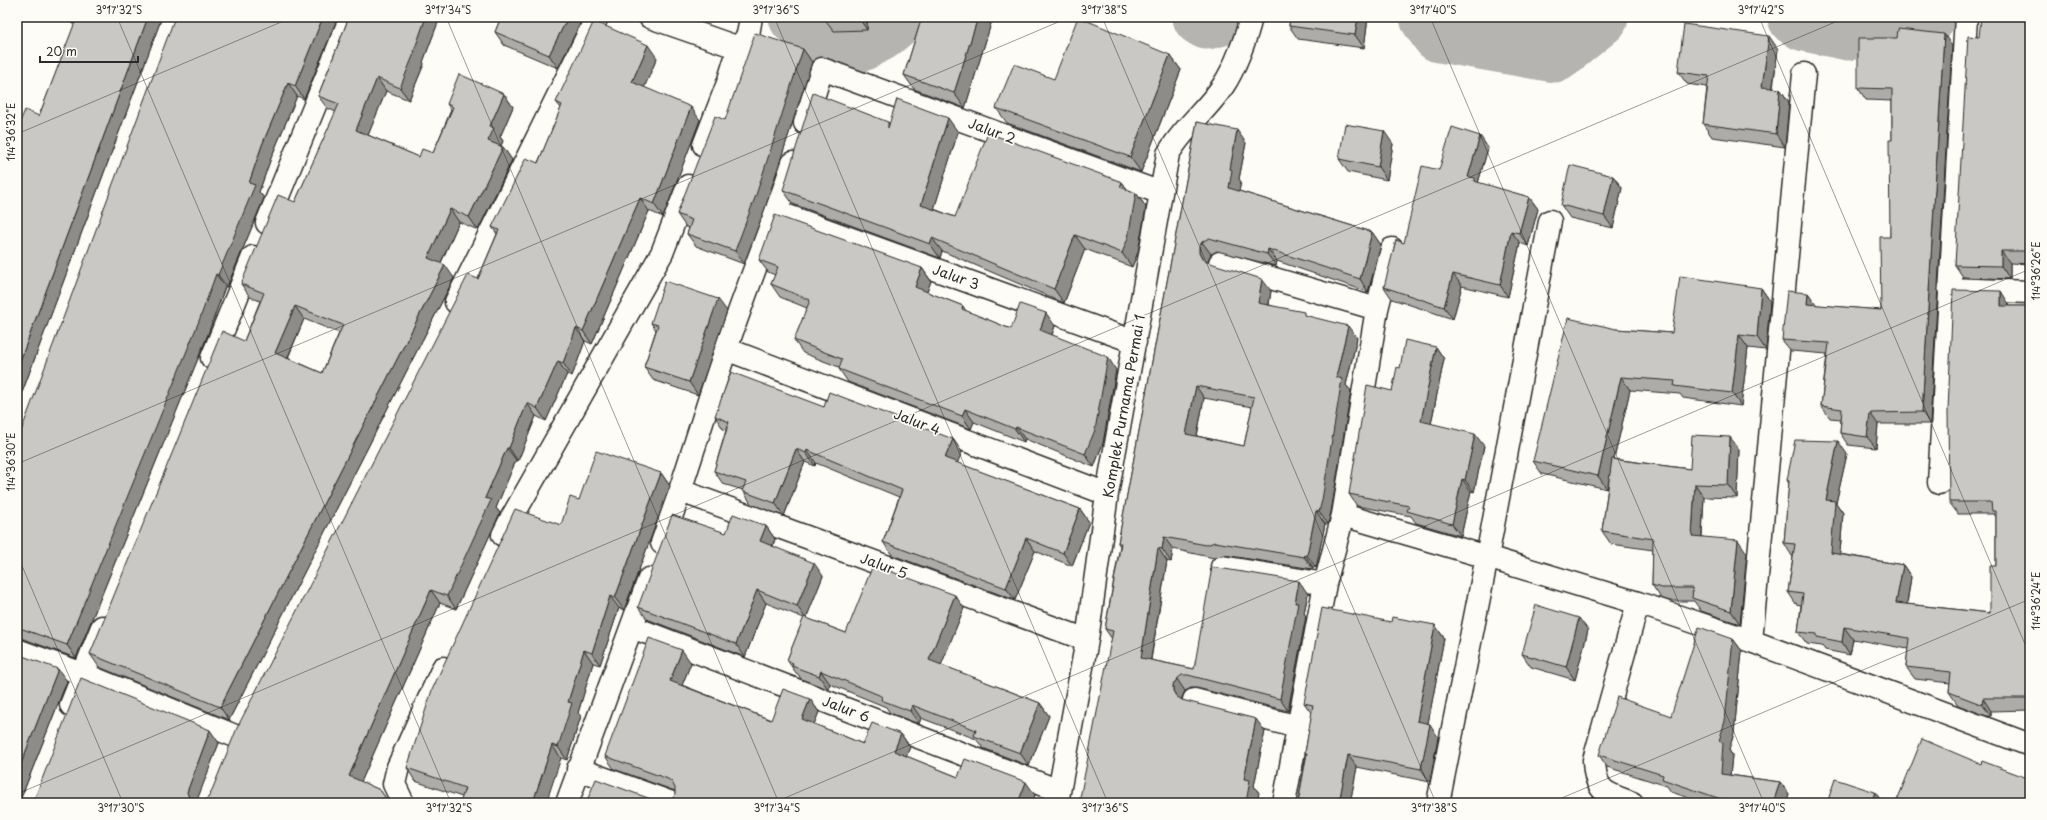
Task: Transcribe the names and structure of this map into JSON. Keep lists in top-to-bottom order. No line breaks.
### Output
{"streets":{"street":["Jalur 2","Jalur 3","Komplek Purnama Permai 1","Jalur 4","Jalur 5","Jalur 6"]},"crossings":[["Jalur 2","Jalur 3"],["Jalur 2","Komplek Purnama Permai 1"],["Jalur 3","Komplek Purnama Permai 1"],["Komplek Purnama Permai 1","Jalur 4"],["Komplek Purnama Permai 1","Jalur 5"],["Komplek Purnama Permai 1","Jalur 6"]],"scale_bar":"20 m","coordinates":["3°17'32\"S","3°17'34\"S","3°17'36\"S","3°17'38\"S","3°17'40\"S","3°17'42\"S","114°36'32\"E","114°36'26\"E","114°36'30\"E","114°36'24\"E","3°17'30\"S"]}
